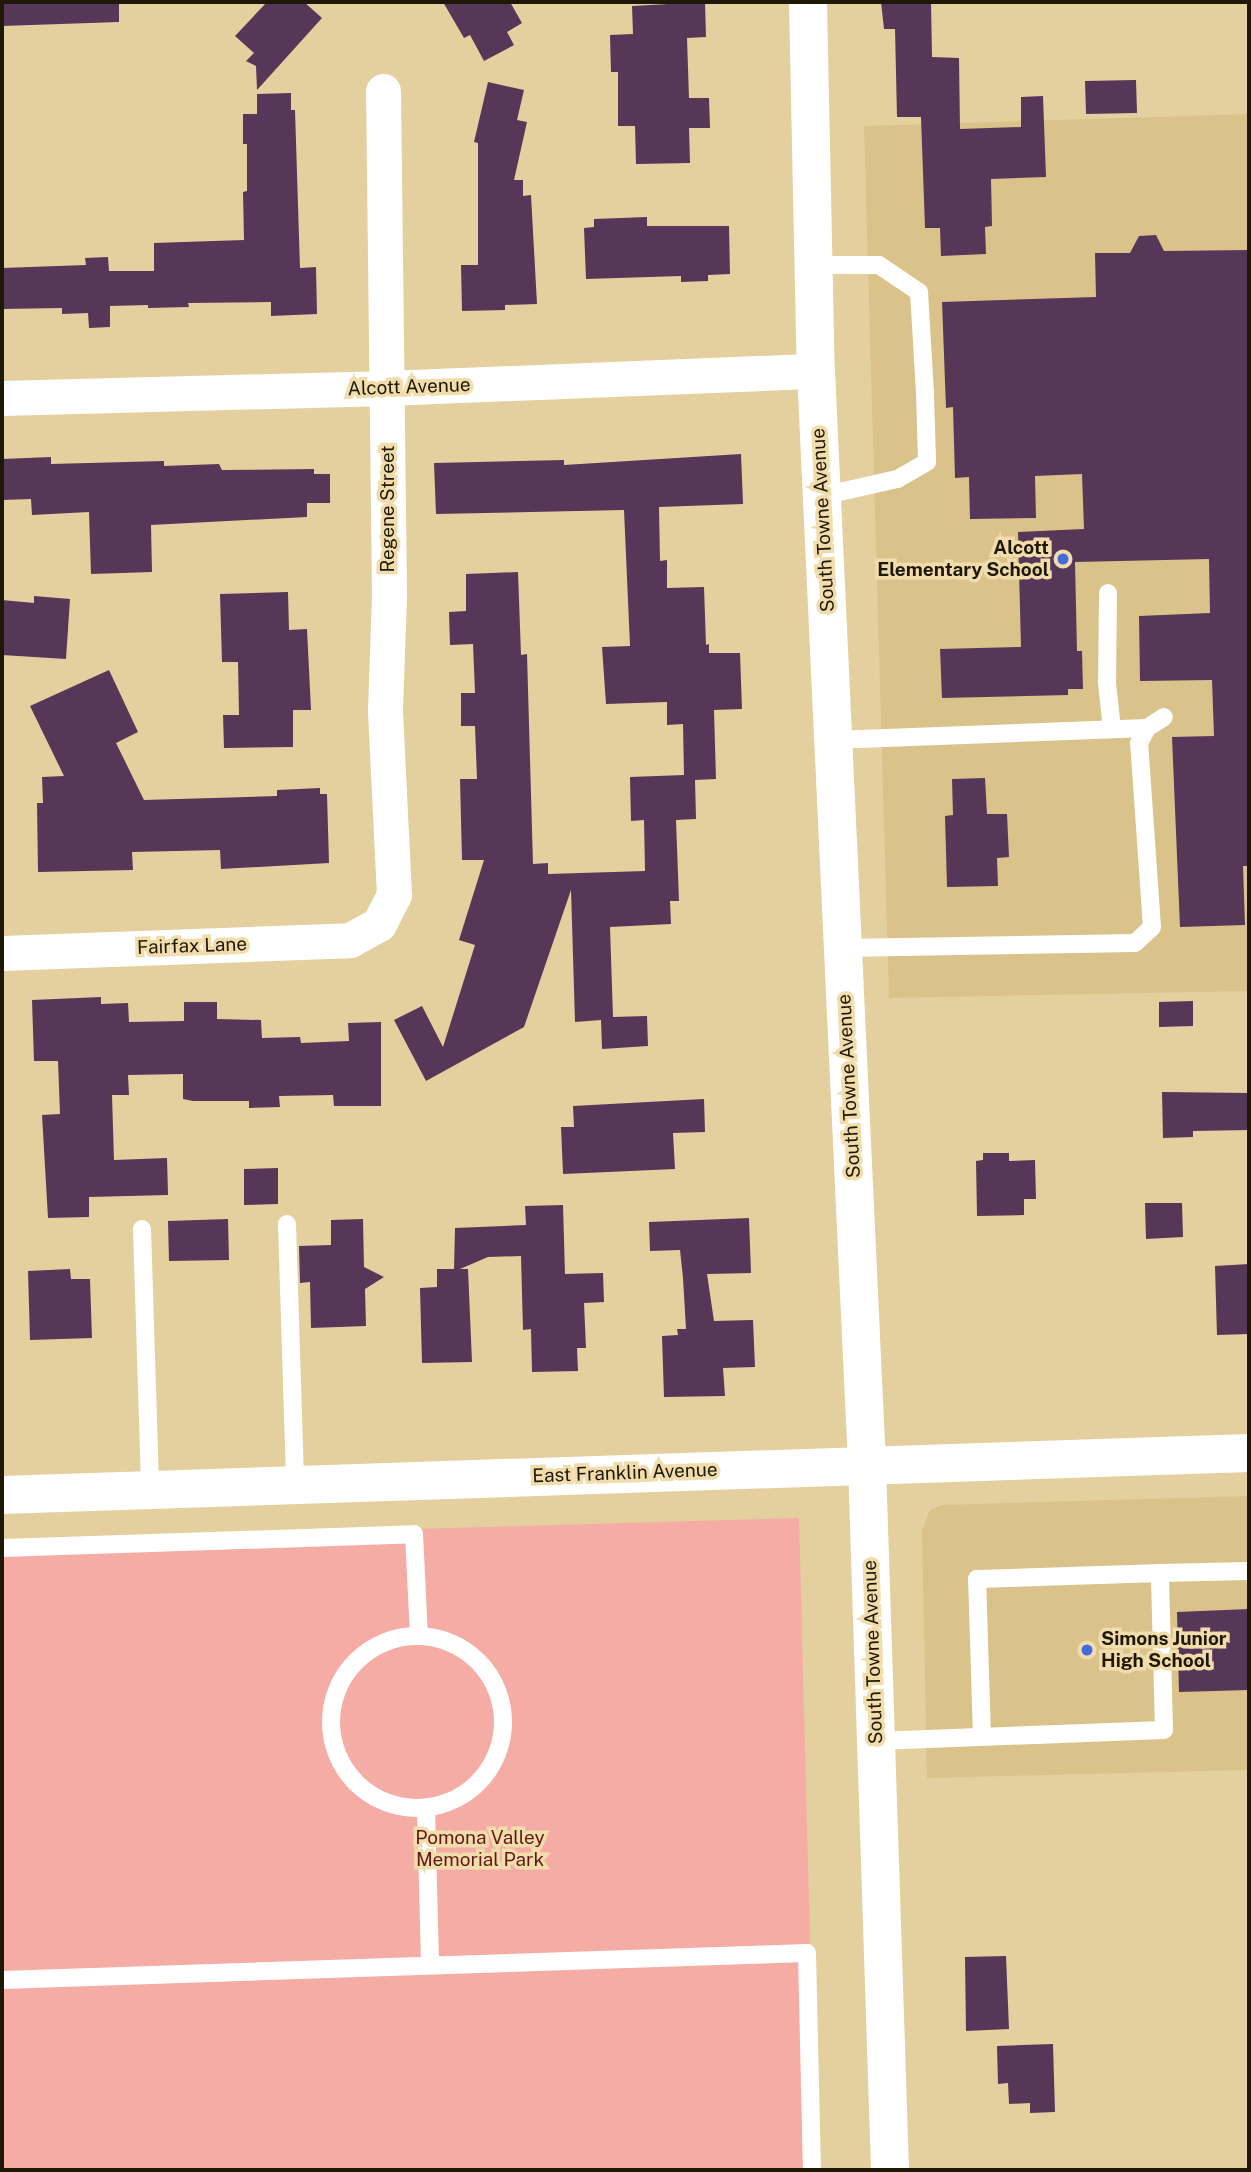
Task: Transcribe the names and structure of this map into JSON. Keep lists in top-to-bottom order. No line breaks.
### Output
{"streets":{"street":["Alcott Avenue","Regene Street","South Towne Avenue","Fairfax Lane","East Franklin Avenue"]},"crossings":[["Alcott Avenue","Regene Street"],["Alcott Avenue","South Towne Avenue"],["Regene Street","Fairfax Lane"],["South Towne Avenue","East Franklin Avenue"]],"parks":["Pomona Valley Memorial Park"],"places":["Alcott Elementary School","Simons Junior High School"]}
